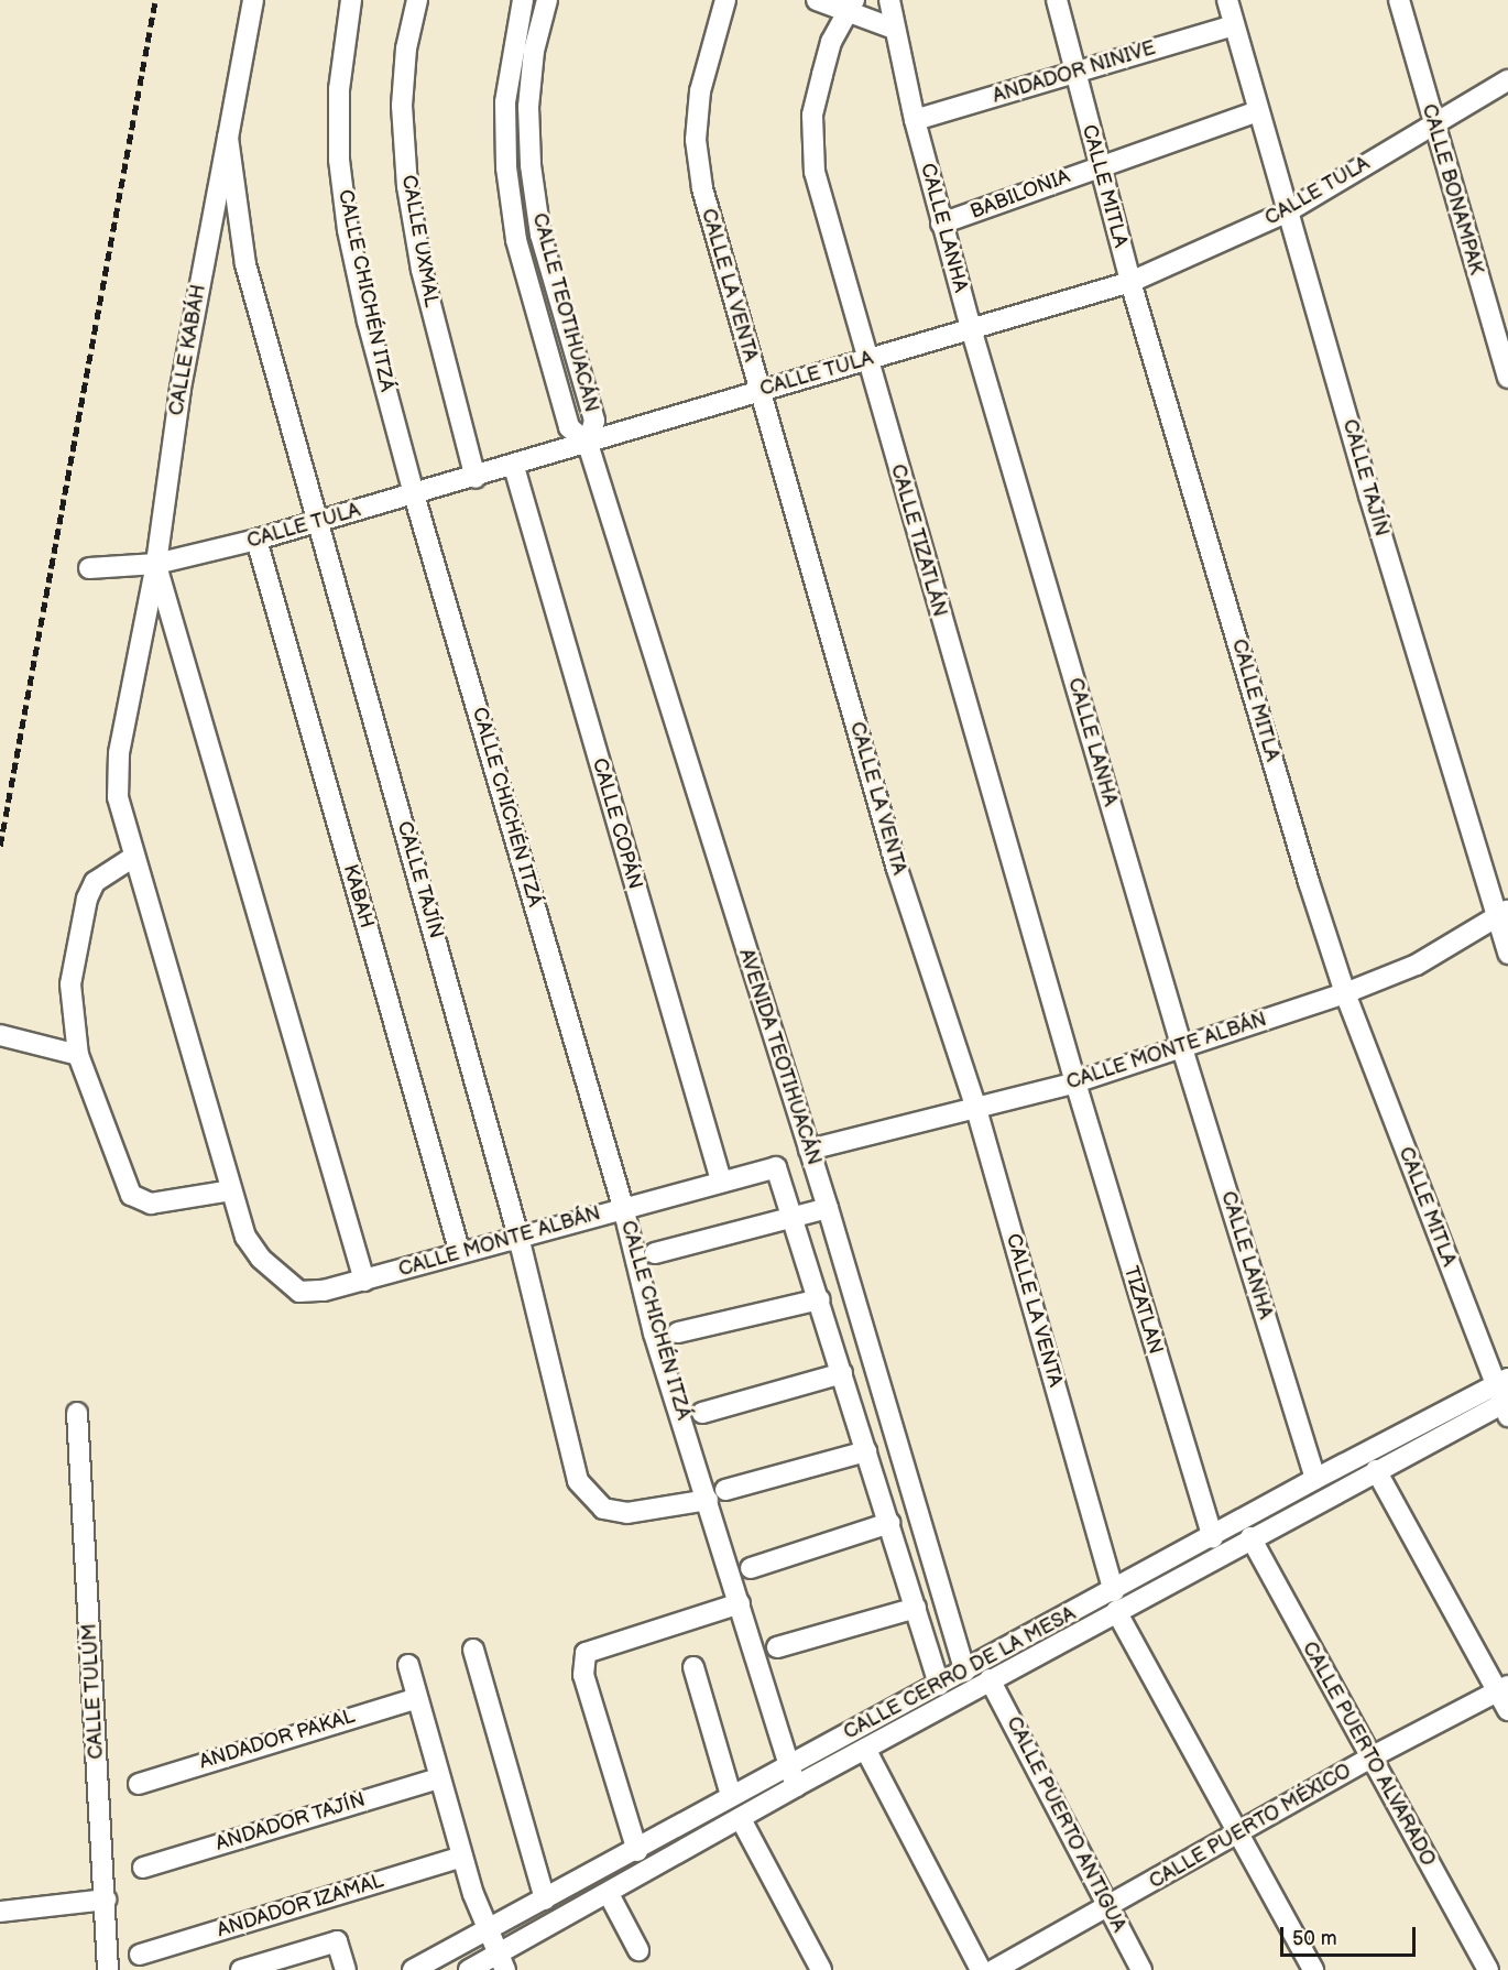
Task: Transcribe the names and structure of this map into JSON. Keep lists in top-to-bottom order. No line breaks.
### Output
{"streets":{"street":["ANDADOR NINIVE","CALLE MITLA","CALLE BONAMPAK","CALLE TULA","BABILONIA","CALLE LANHA","CALLE UXMAL","CALLE LA VENTA","CALLE CHICHÉN ITZÁ","CALLE TEOTIHUACÁN","CALLE KABÁH","CALLE TAJÍN","CALLE TIZATLÁN","CALLE COPÁN","KABAH","CALLE MONTE ALBÁN","AVENIDA TEOTIHUACÁN","TIZATLAN","CALLE CERRO DE LA MESA","CALLE TULÚM","ANDADOR PAKAL","CALLE PUERTO ALVARADO","ANDADOR TAJÍN","CALLE PUERTO ANTIGUA","CALLE PUERTO MÉXICO","ANDADOR IZAMAL"]},"crossings":[["ANDADOR NINIVE","CALLE MITLA"],["ANDADOR NINIVE","CALLE LANHA"],["ANDADOR NINIVE","CALLE TAJÍN"],["CALLE MITLA","CALLE TULA"],["CALLE MITLA","BABILONIA"],["CALLE MITLA","CALLE MONTE ALBÁN"],["CALLE MITLA","CALLE CERRO DE LA MESA"],["CALLE BONAMPAK","CALLE TULA"],["CALLE TULA","CALLE LANHA"],["CALLE TULA","CALLE UXMAL"],["CALLE TULA","CALLE LA VENTA"],["CALLE TULA","CALLE CHICHÉN ITZÁ"],["CALLE TULA","CALLE TEOTIHUACÁN"],["CALLE TULA","CALLE KABÁH"],["CALLE TULA","CALLE TAJÍN"],["CALLE TULA","CALLE TIZATLÁN"],["CALLE TULA","CALLE COPÁN"],["CALLE TULA","KABAH"],["CALLE TULA","AVENIDA TEOTIHUACÁN"],["BABILONIA","CALLE LANHA"],["BABILONIA","CALLE TAJÍN"],["CALLE LANHA","CALLE MONTE ALBÁN"],["CALLE LANHA","CALLE CERRO DE LA MESA"],["CALLE LA VENTA","CALLE MONTE ALBÁN"],["CALLE LA VENTA","CALLE CERRO DE LA MESA"],["CALLE LA VENTA","CALLE PUERTO MÉXICO"],["CALLE CHICHÉN ITZÁ","CALLE TAJÍN"],["CALLE CHICHÉN ITZÁ","CALLE MONTE ALBÁN"],["CALLE CHICHÉN ITZÁ","CALLE CERRO DE LA MESA"],["CALLE TEOTIHUACÁN","AVENIDA TEOTIHUACÁN"],["CALLE KABÁH","CALLE TAJÍN"],["CALLE KABÁH","CALLE MONTE ALBÁN"],["CALLE TAJÍN","CALLE MONTE ALBÁN"],["CALLE TIZATLÁN","CALLE MONTE ALBÁN"],["CALLE TIZATLÁN","TIZATLAN"],["CALLE COPÁN","CALLE MONTE ALBÁN"],["KABAH","CALLE MONTE ALBÁN"],["CALLE MONTE ALBÁN","AVENIDA TEOTIHUACÁN"],["CALLE MONTE ALBÁN","TIZATLAN"],["AVENIDA TEOTIHUACÁN","CALLE CERRO DE LA MESA"],["TIZATLAN","CALLE CERRO DE LA MESA"],["CALLE CERRO DE LA MESA","CALLE PUERTO ALVARADO"],["CALLE CERRO DE LA MESA","CALLE PUERTO ANTIGUA"],["CALLE PUERTO ALVARADO","CALLE PUERTO MÉXICO"],["CALLE PUERTO ANTIGUA","CALLE PUERTO MÉXICO"]],"scale_bar":"50 m"}
